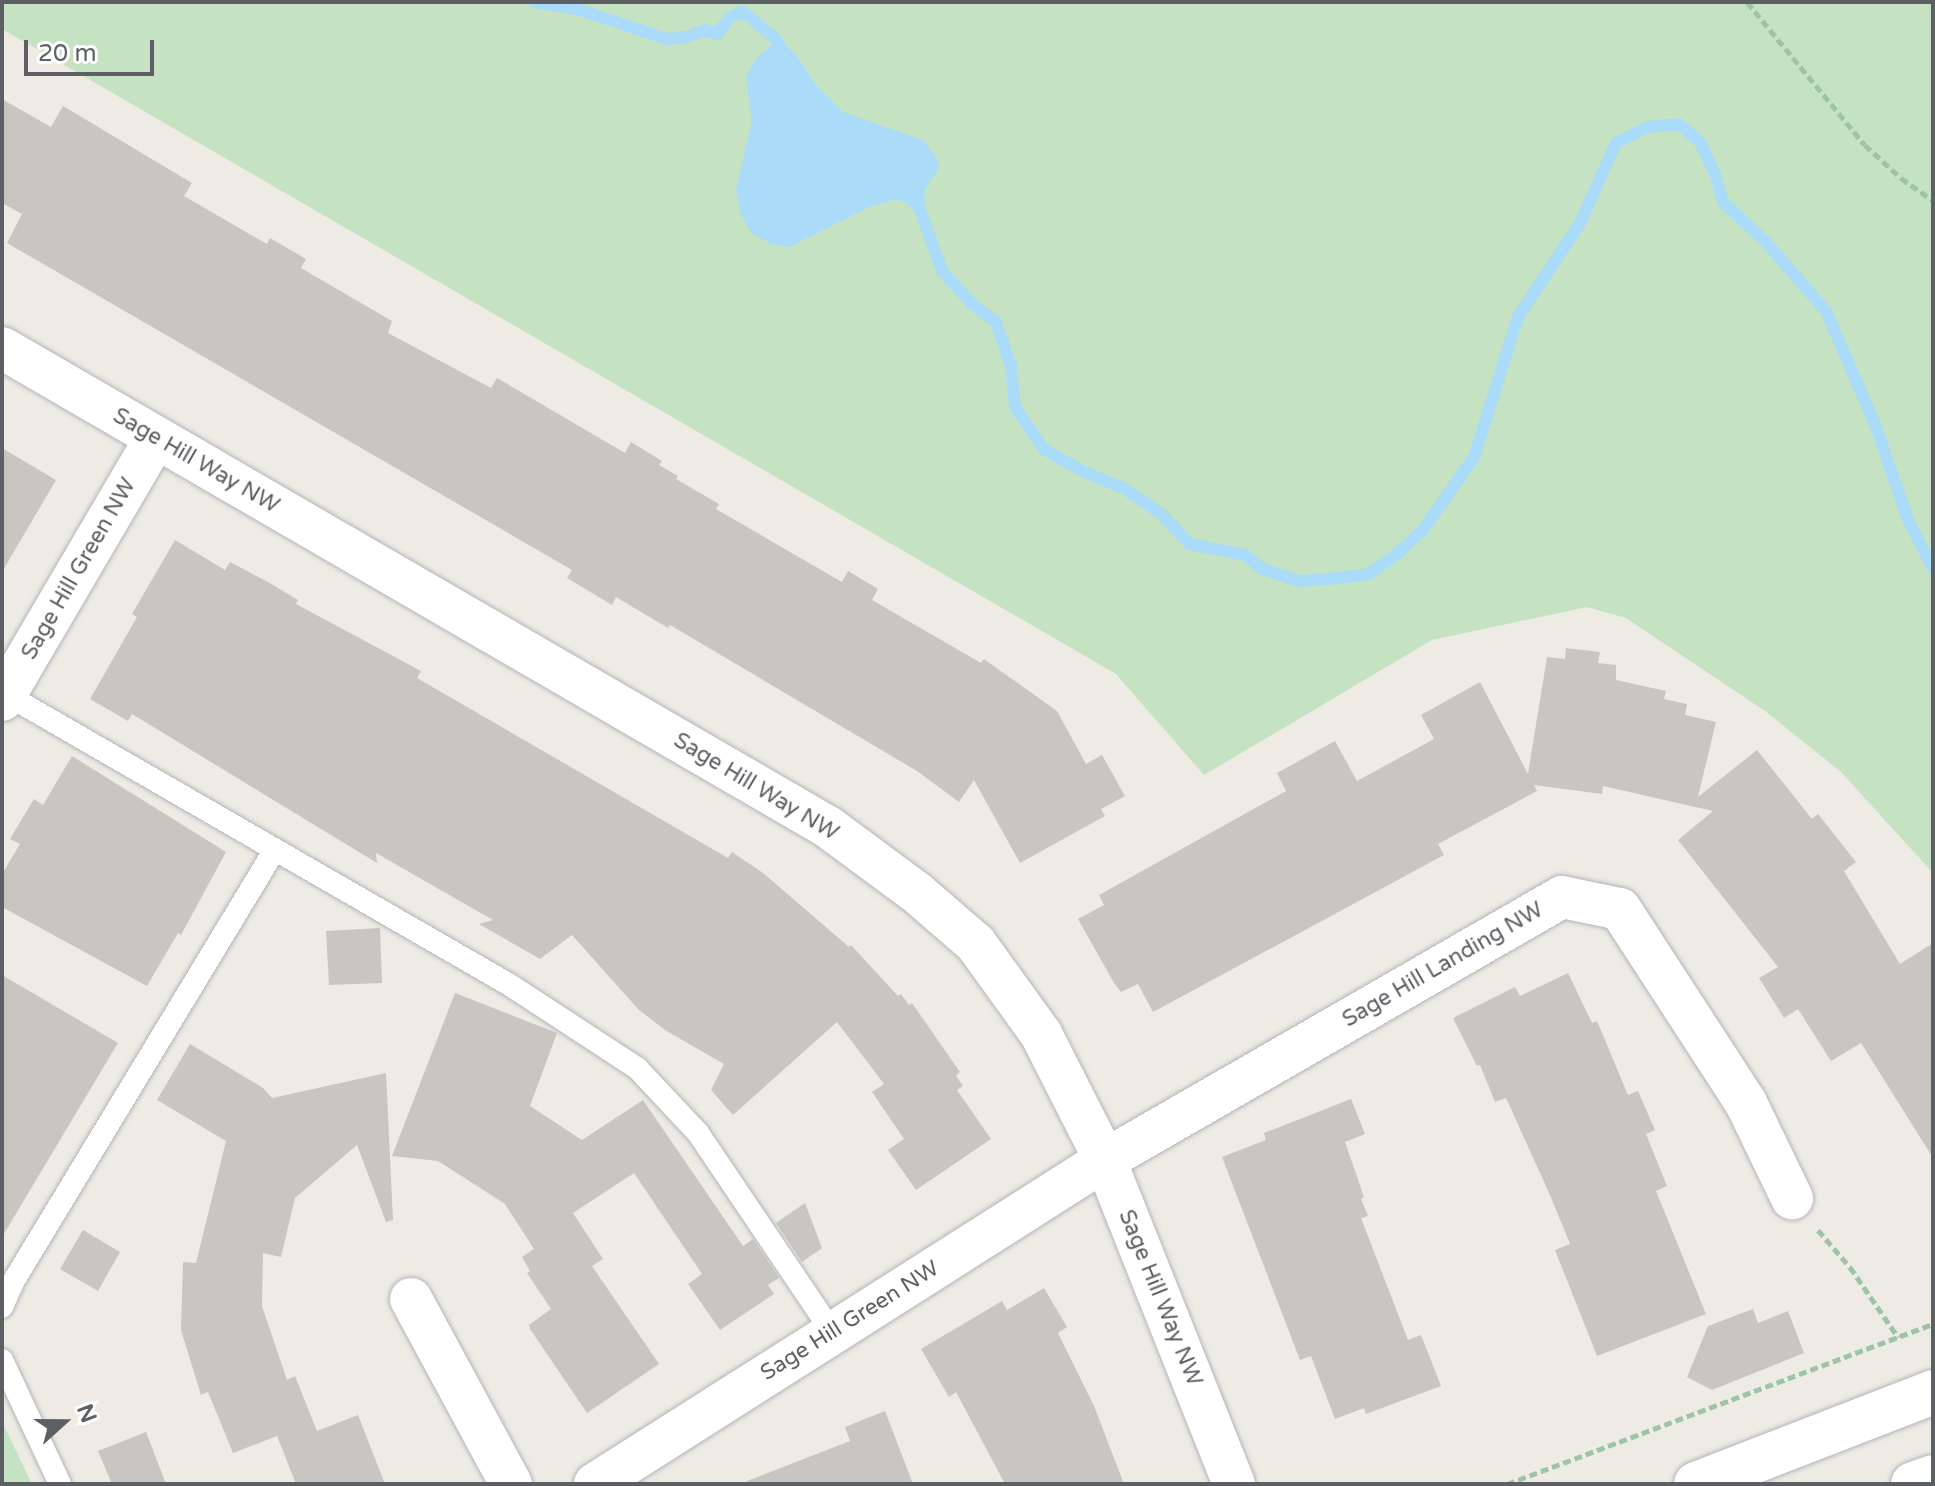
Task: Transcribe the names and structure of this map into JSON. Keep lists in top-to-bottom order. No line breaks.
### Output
{"streets":{"street":["Sage Hill Way NW","Sage Hill Green NW","Sage Hill Landing NW"]},"crossings":[["Sage Hill Way NW","Sage Hill Green NW"],["Sage Hill Way NW","Sage Hill Landing NW"],["Sage Hill Green NW","Sage Hill Landing NW"]],"scale_bar":"20 m","north":"right"}
